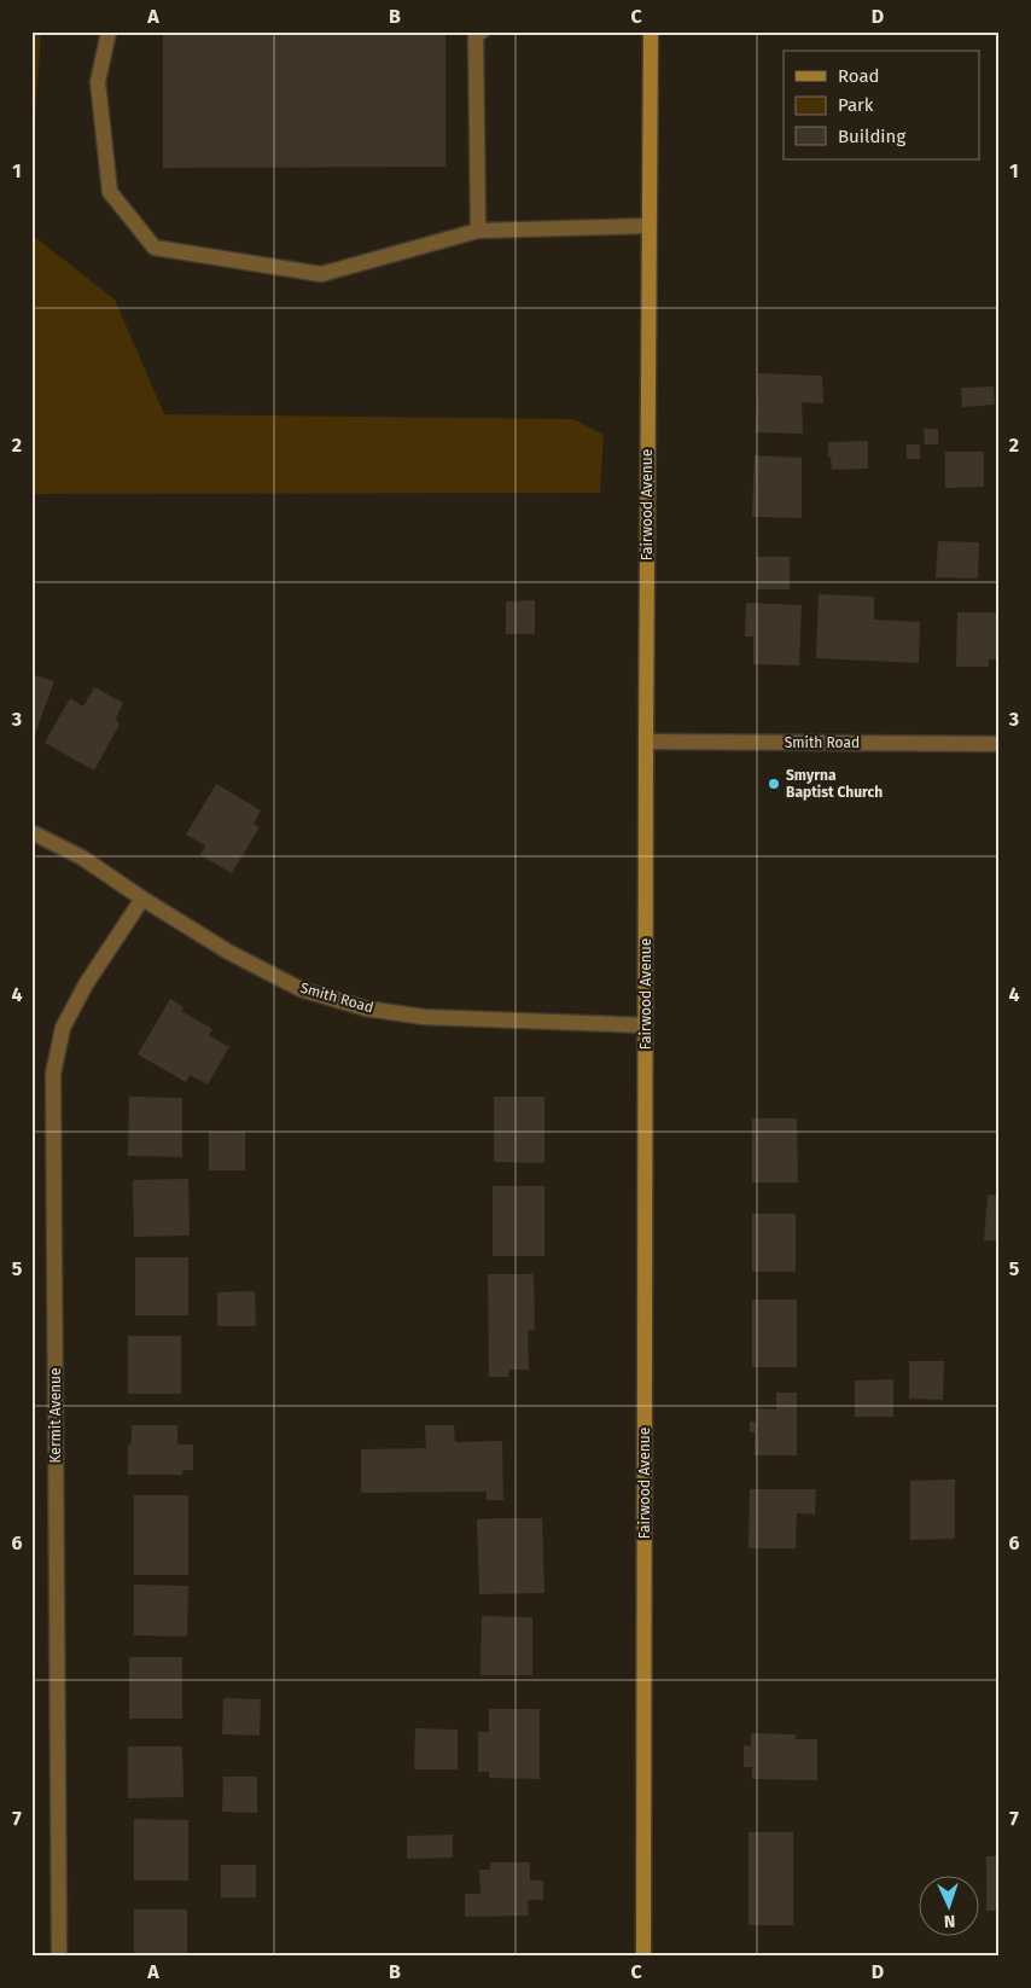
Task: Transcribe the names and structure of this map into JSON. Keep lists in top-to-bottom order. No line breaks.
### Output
{"streets":{"street":["Fairwood Avenue","Smith Road","Kermit Avenue"]},"crossings":[["Fairwood Avenue","Smith Road"],["Smith Road","Kermit Avenue"]],"places":["Smyrna Baptist Church"],"legend":["Road","Park","Building"],"north":"bottom","grid":{"columns":["A","B","C","D"],"rows":["1","2","3","4","5","6","7"]}}
